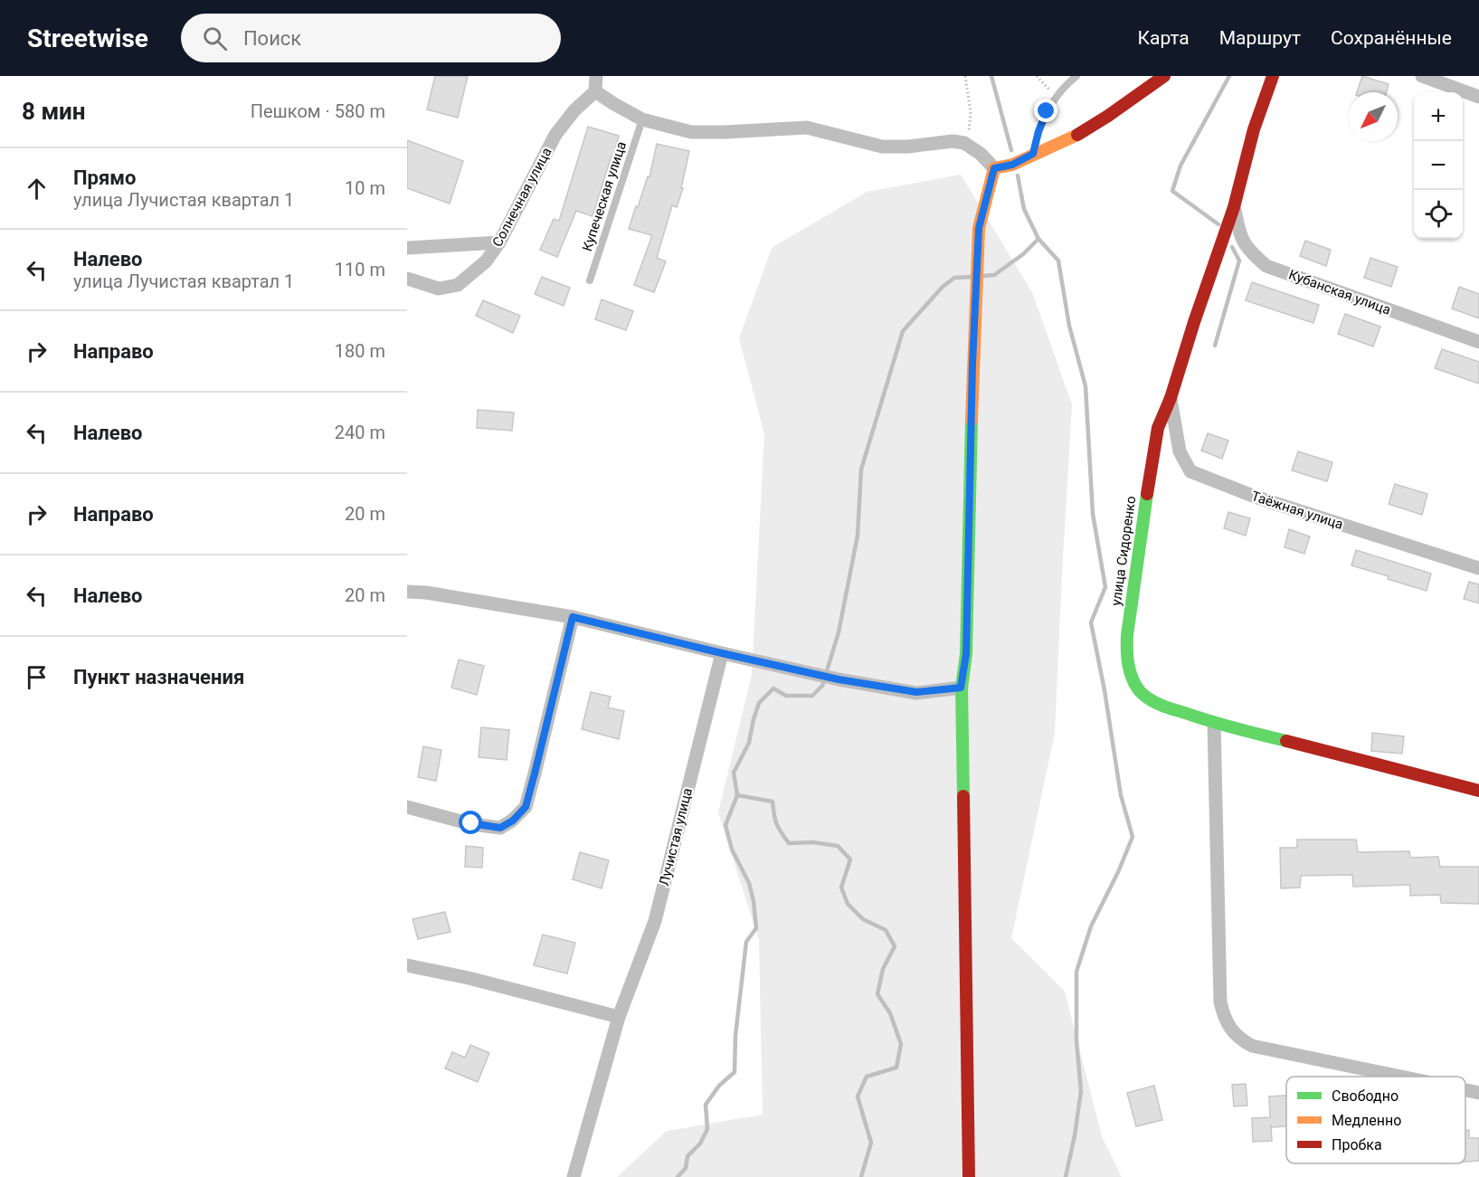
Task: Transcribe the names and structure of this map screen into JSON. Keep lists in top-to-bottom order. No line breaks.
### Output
{"streets":{"street":["Солнечная улица","Кубанская улица","Таёжная улица","улица Сидоренко","Лучистая улица"],"lane":["Купеческая улица"]},"crossings":[["Кубанская улица","улица Сидоренко"],["Таёжная улица","улица Сидоренко"]],"legend":["Свободно","Медленно","Пробка"],"north":"bottom left","page":{"header":"Streetwise","search":"Поиск","nav":["Карта","Маршрут","Сохранённые"],"heading":["8 мин","Пешком · 580 m"],"map_buttons":["+","−"],"list":[["Прямо","улица Лучистая квартал 1","10 m"],["Налево","улица Лучистая квартал 1","110 m"],["Направо","180 m"],["Налево","240 m"],["Направо","20 m"],["Налево","20 m"],"Пункт назначения"]}}
